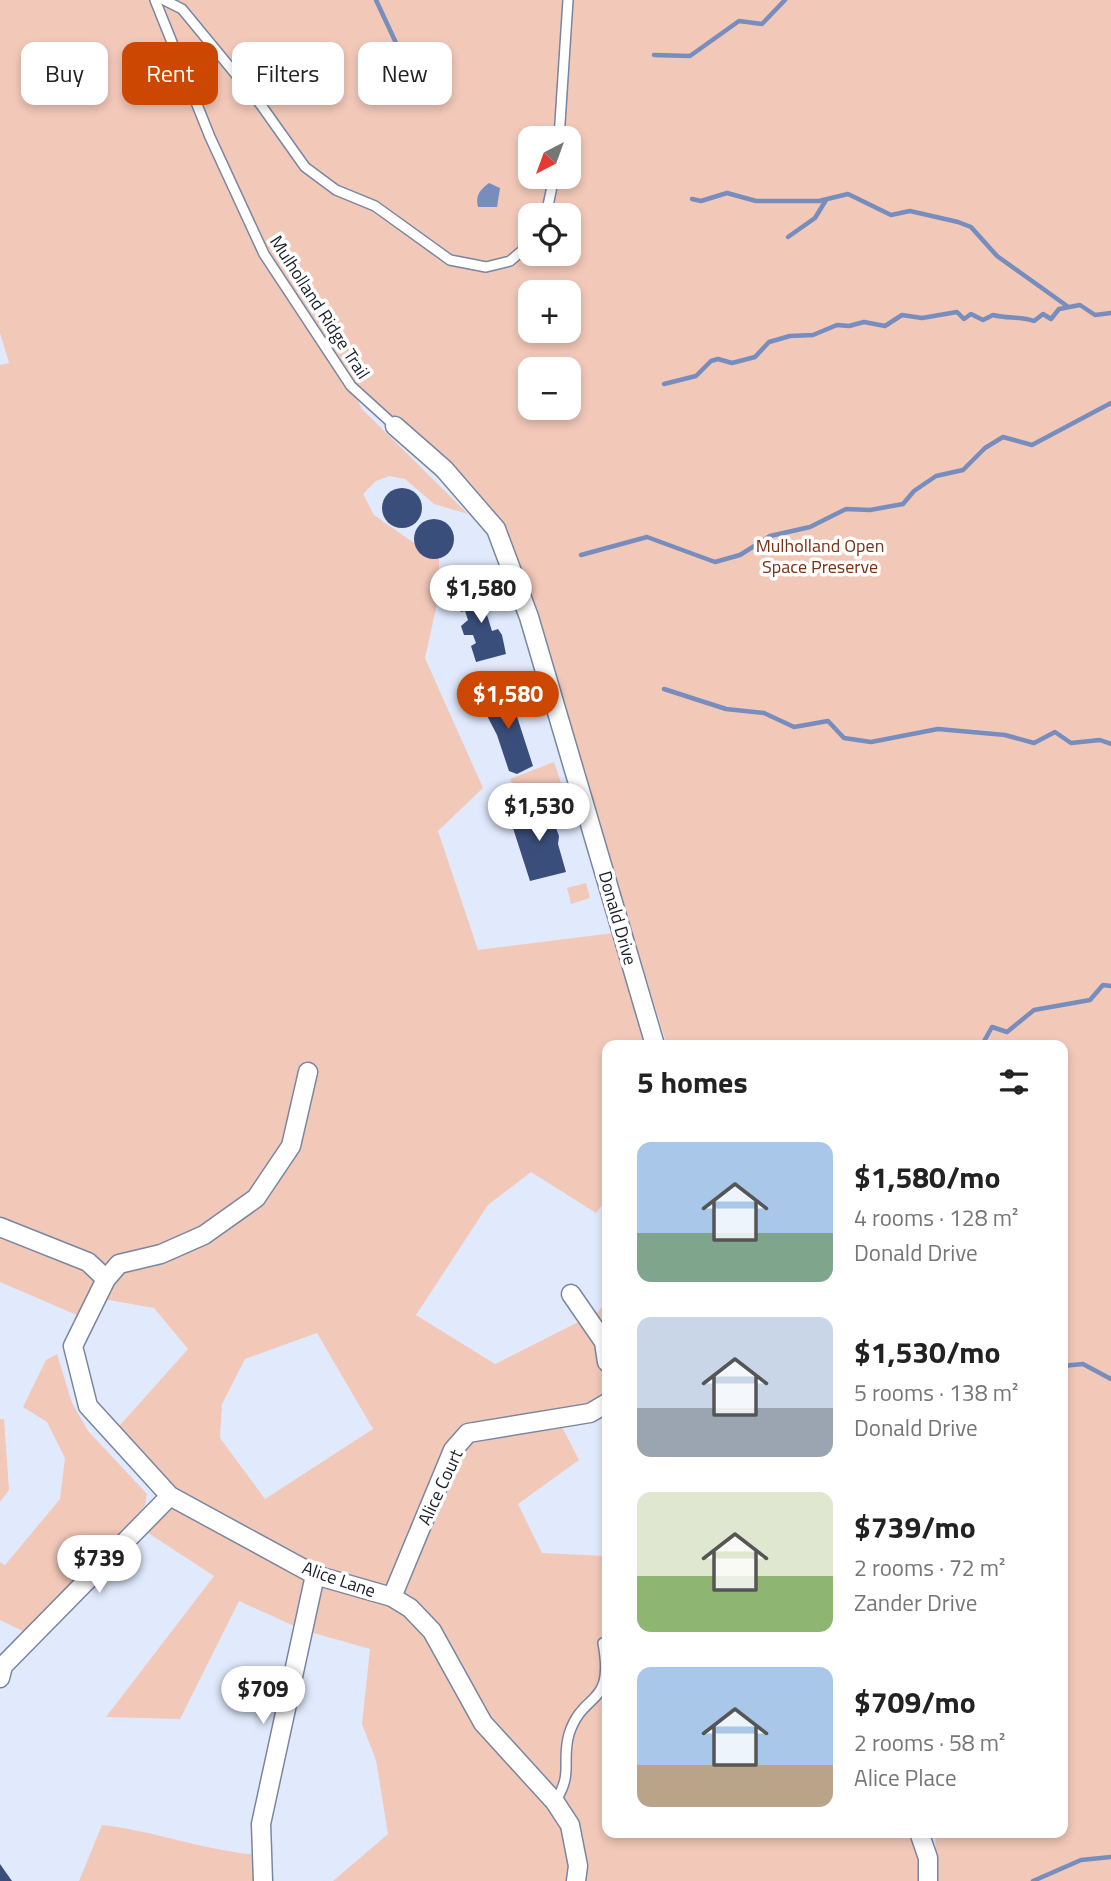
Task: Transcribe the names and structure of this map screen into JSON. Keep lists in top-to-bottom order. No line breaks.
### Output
{"streets":{"street":["Donald Drive","Alice Court","Alice Lane"],"lane":["Mulholland Ridge Trail"]},"crossings":[["Mulholland Ridge Trail","Donald Drive"],["Alice Court","Alice Lane"]],"parks":["Mulholland Open Space Preserve"],"north":"bottom left","page":{"chip":["Buy","Rent","Filters","New"],"map_buttons":["+","−"],"price":["$1,580","$1,580","$1,530","$739","$709"],"heading":"5 homes","list":[{"name":"$1,580/mo","note":"4 rooms · 128 m² · Donald Drive"},{"name":"$1,530/mo","note":"5 rooms · 138 m² · Donald Drive"},{"name":"$739/mo","note":"2 rooms · 72 m² · Zander Drive"},{"name":"$709/mo","note":"2 rooms · 58 m² · Alice Place"}]}}
